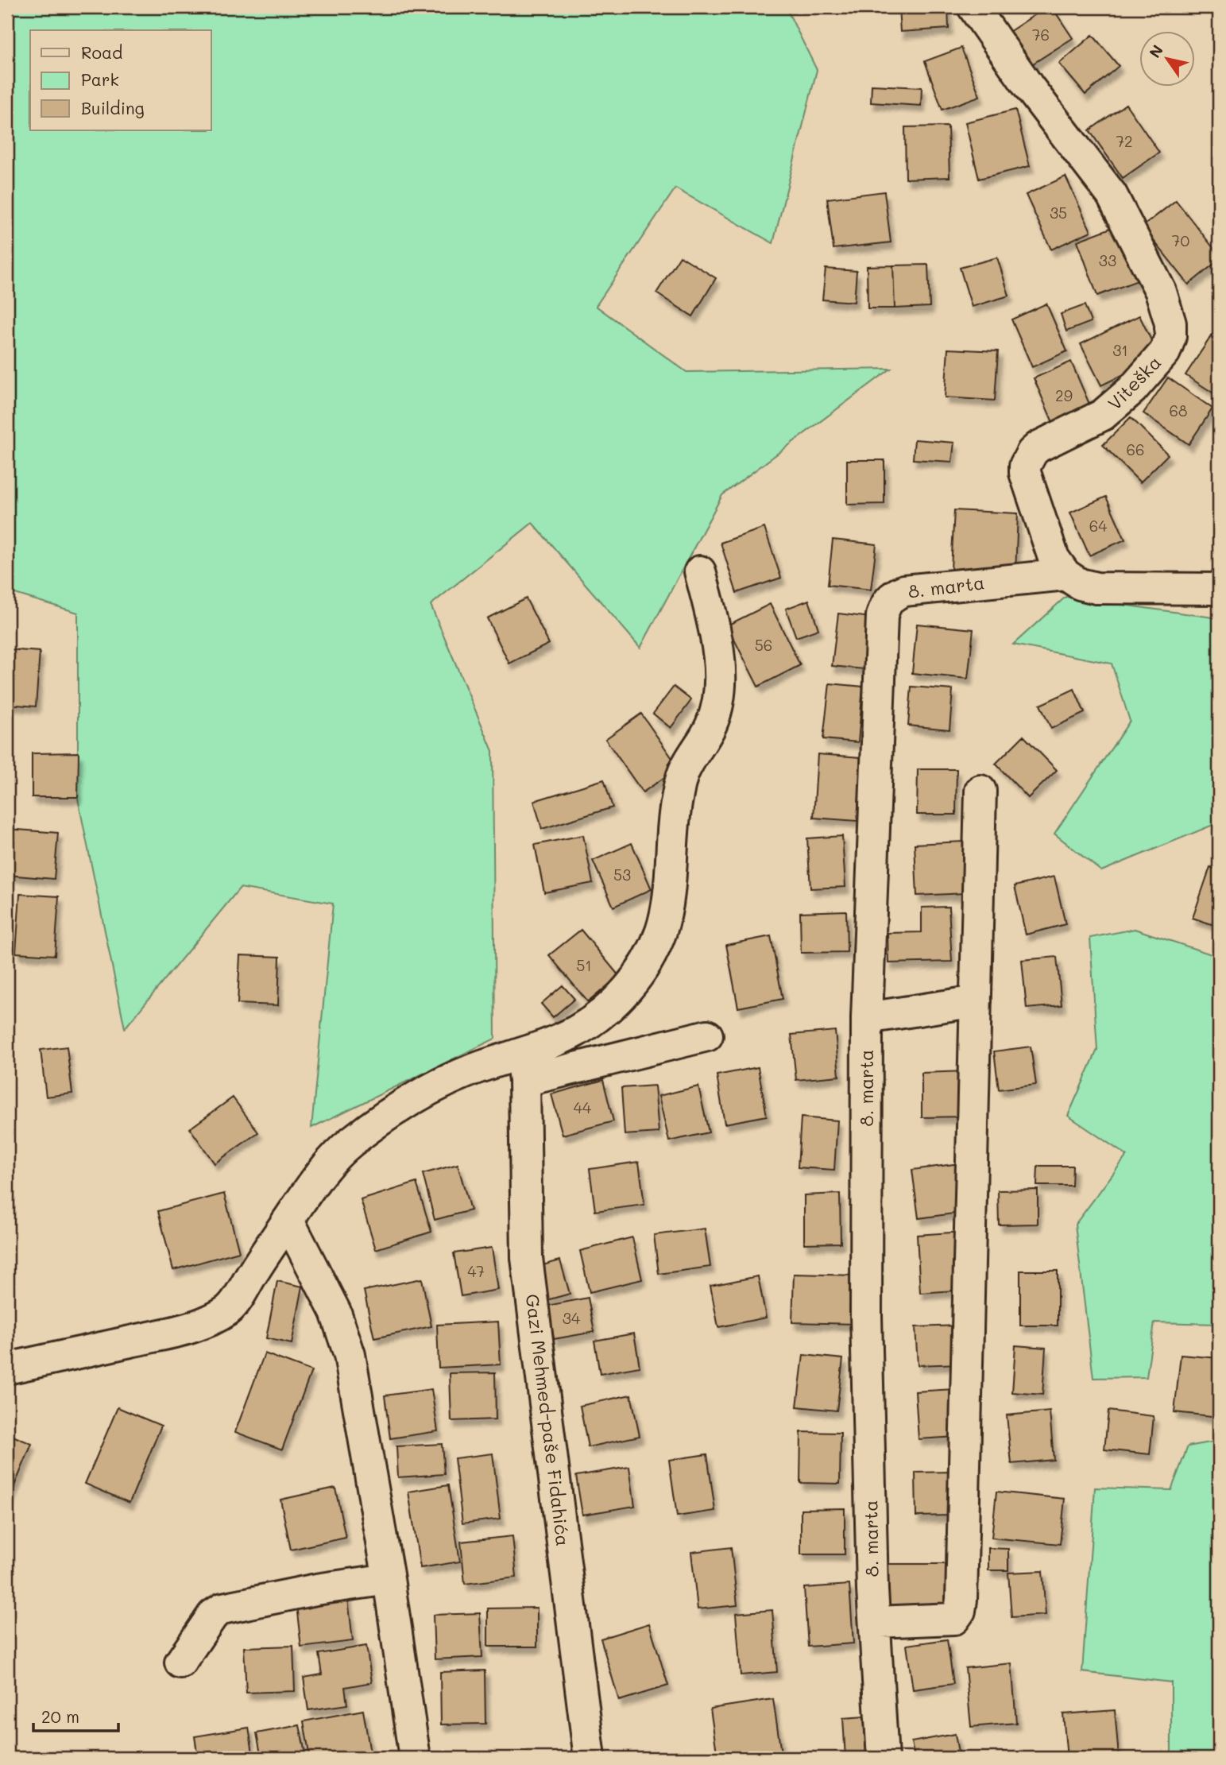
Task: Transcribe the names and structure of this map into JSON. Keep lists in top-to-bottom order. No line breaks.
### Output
{"streets":{"street":["Viteška","8. marta","Gazi Mehmed-paše Fidahića"]},"crossings":[["Viteška","8. marta"]],"house_numbers":["76","72","35","70","33","31","29","68","66","64","56","53","51","44","47","34"],"legend":["Road","Park","Building"],"scale_bar":"20 m","north":"top left"}
